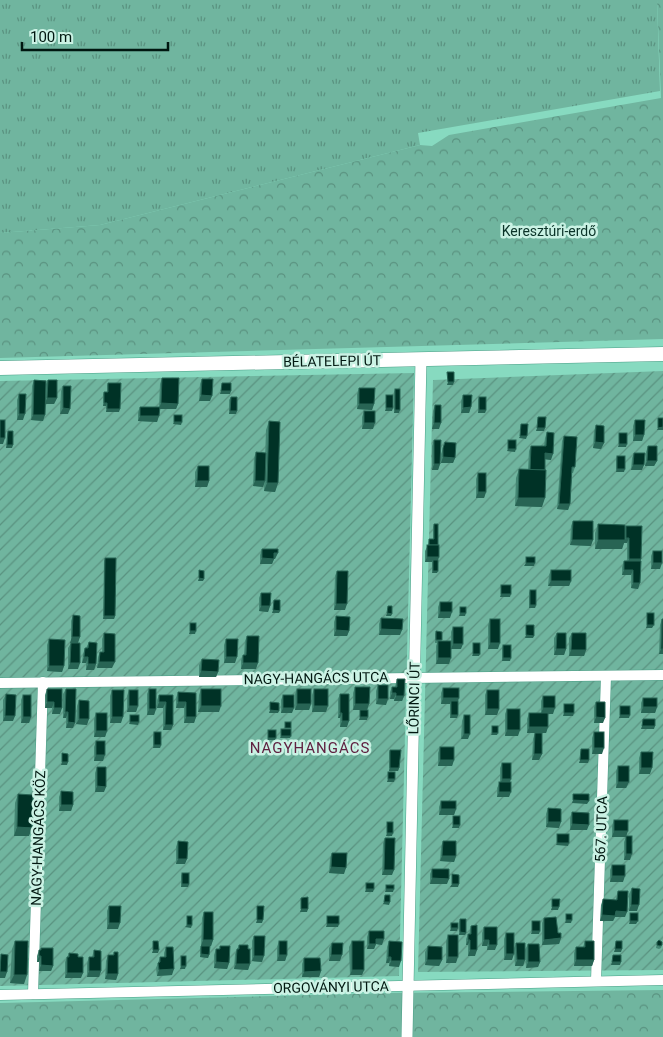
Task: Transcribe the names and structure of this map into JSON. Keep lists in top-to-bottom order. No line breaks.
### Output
{"streets":{"main road":["BÉLATELEPI ÚT"],"street":["NAGY-HANGÁCS UTCA","LŐRINCI ÚT","567. UTCA","NAGY-HANGÁCS KÖZ","ORGOVÁNYI UTCA"]},"crossings":[["BÉLATELEPI ÚT","LŐRINCI ÚT"],["NAGY-HANGÁCS UTCA","LŐRINCI ÚT"],["NAGY-HANGÁCS UTCA","567. UTCA"],["NAGY-HANGÁCS UTCA","NAGY-HANGÁCS KÖZ"],["LŐRINCI ÚT","ORGOVÁNYI UTCA"],["567. UTCA","ORGOVÁNYI UTCA"],["NAGY-HANGÁCS KÖZ","ORGOVÁNYI UTCA"]],"districts":["NAGYHANGÁCS"],"parks":["Keresztúri-erdő"],"scale_bar":"100 m"}
